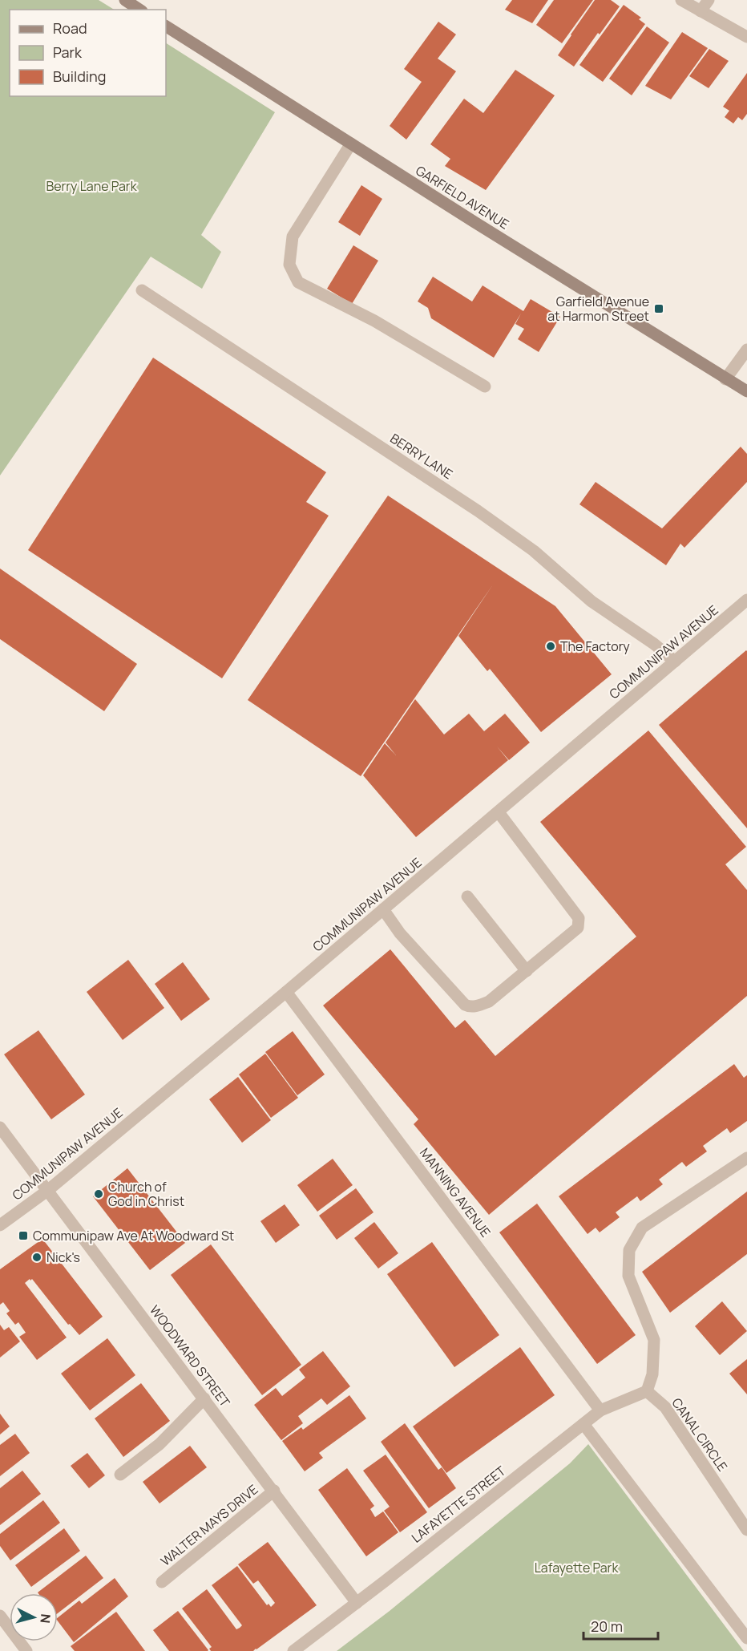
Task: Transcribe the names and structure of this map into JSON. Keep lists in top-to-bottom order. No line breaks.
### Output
{"streets":{"main road":["GARFIELD AVENUE"],"street":["BERRY LANE","COMMUNIPAW AVENUE","MANNING AVENUE","WOODWARD STREET","CANAL CIRCLE","LAFAYETTE STREET","WALTER MAYS DRIVE"]},"crossings":[["BERRY LANE","COMMUNIPAW AVENUE"],["COMMUNIPAW AVENUE","MANNING AVENUE"],["COMMUNIPAW AVENUE","WOODWARD STREET"],["MANNING AVENUE","LAFAYETTE STREET"],["WOODWARD STREET","LAFAYETTE STREET"],["WOODWARD STREET","WALTER MAYS DRIVE"],["CANAL CIRCLE","LAFAYETTE STREET"]],"parks":["Berry Lane Park","Lafayette Park"],"places":{"transit":["Garfield Avenue at Harmon Street","Communipaw Ave At Woodward St"],"other":["The Factory","Church of God in Christ","Nick's"]},"legend":["Road","Park","Building"],"scale_bar":"20 m","north":"right"}
